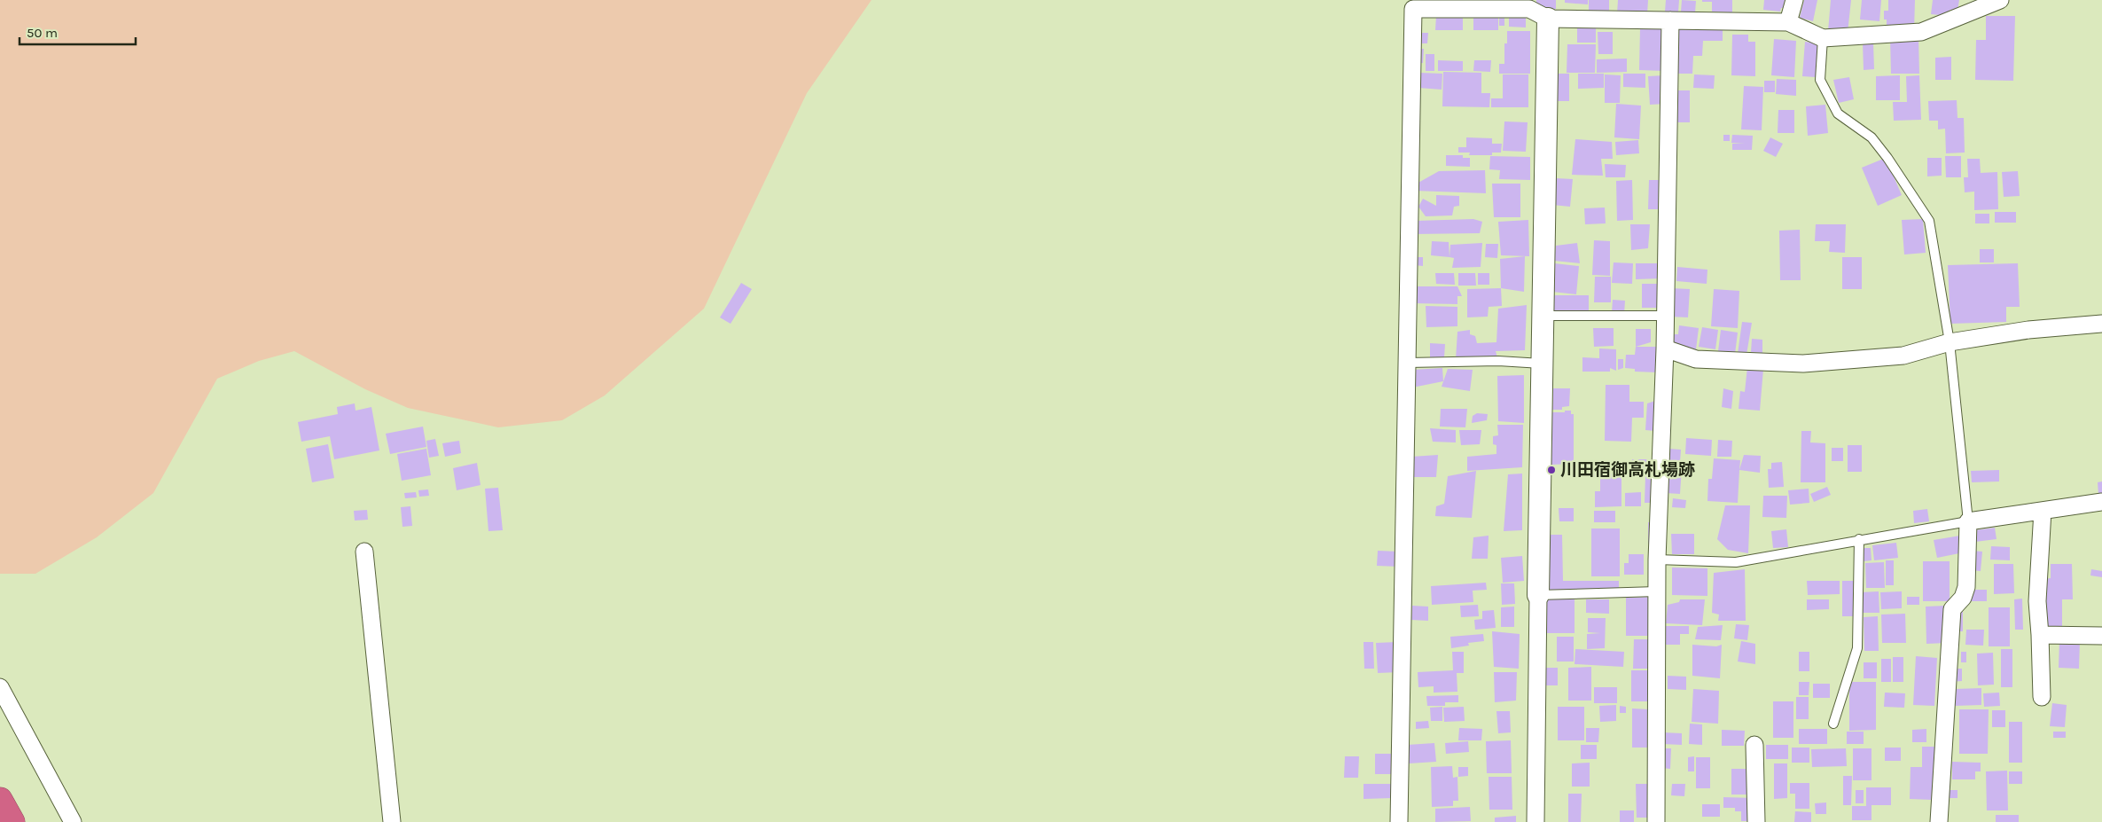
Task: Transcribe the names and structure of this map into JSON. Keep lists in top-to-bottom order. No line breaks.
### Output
{"places":["川田宿御高札場跡"],"scale_bar":"50 m"}
